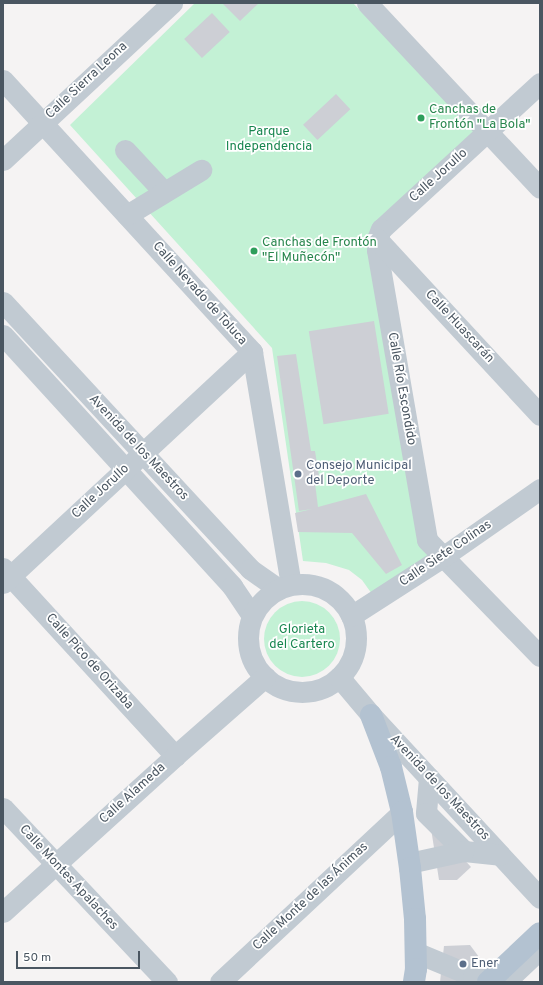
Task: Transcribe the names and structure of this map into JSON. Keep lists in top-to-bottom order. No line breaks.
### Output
{"streets":{"street":["Calle Sierra Leona","Calle Jorullo","Calle Nevado de Toluca","Calle Huascarán","Calle Río Escondido","Avenida de los Maestros","Calle Siete Colinas","Calle Pico de Orizaba","Calle Alameda","Calle Montes Apalaches","Calle Monte de las Ánimas"]},"crossings":[["Calle Sierra Leona","Calle Nevado de Toluca"],["Calle Jorullo","Calle Nevado de Toluca"],["Calle Jorullo","Calle Huascarán"],["Calle Jorullo","Calle Río Escondido"],["Calle Jorullo","Avenida de los Maestros"],["Calle Jorullo","Calle Pico de Orizaba"],["Calle Nevado de Toluca","Avenida de los Maestros"],["Calle Nevado de Toluca","Calle Siete Colinas"],["Calle Nevado de Toluca","Calle Alameda"],["Calle Huascarán","Calle Río Escondido"],["Calle Río Escondido","Calle Siete Colinas"],["Avenida de los Maestros","Calle Siete Colinas"],["Avenida de los Maestros","Calle Alameda"],["Calle Siete Colinas","Calle Alameda"],["Calle Pico de Orizaba","Calle Alameda"],["Calle Alameda","Calle Montes Apalaches"]],"parks":["Parque Independencia","Glorieta del Cartero"],"places":["Canchas de Frontón \"La Bola\"","Canchas de Frontón \"El Muñecón\"","Consejo Municipal del Deporte","Ener"],"scale_bar":"50 m"}
